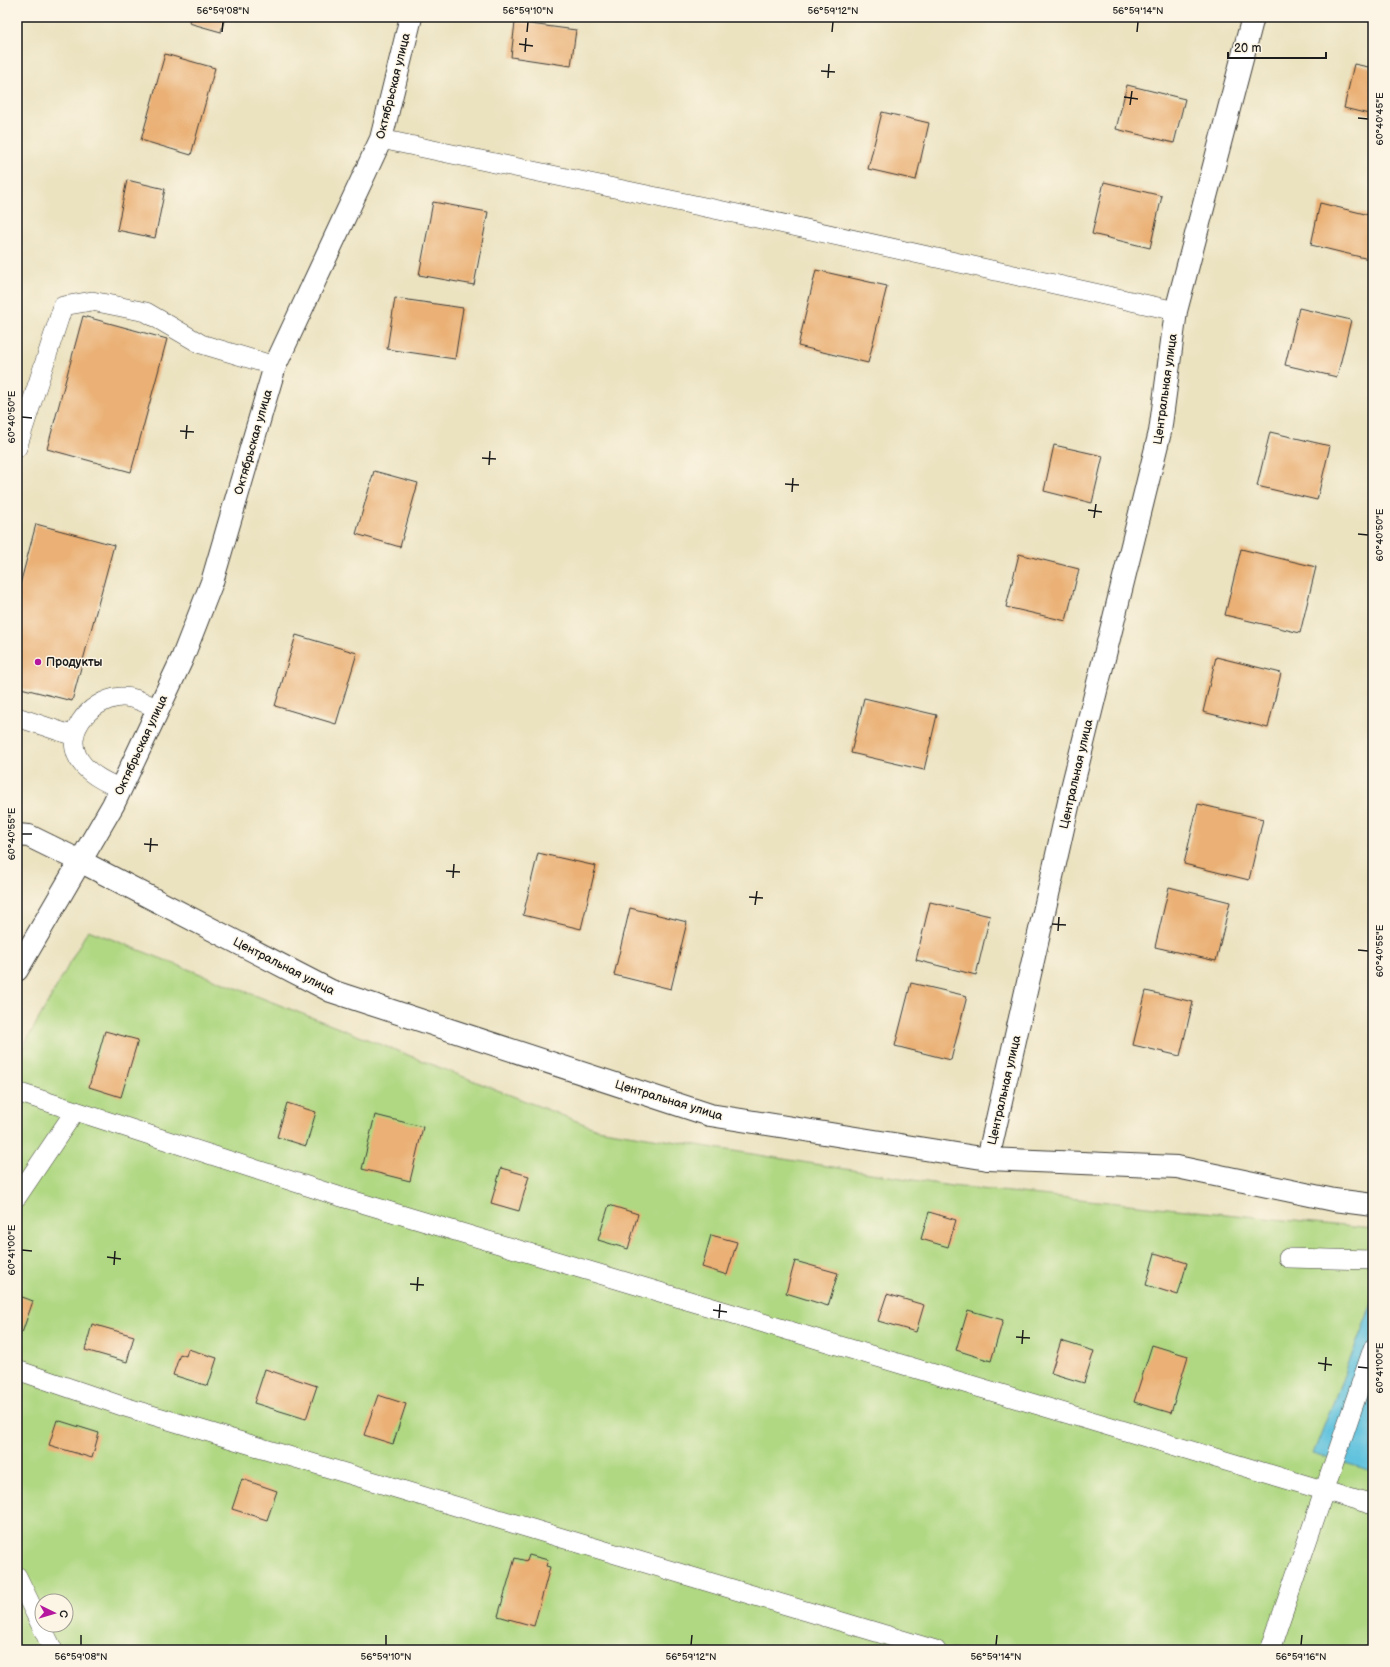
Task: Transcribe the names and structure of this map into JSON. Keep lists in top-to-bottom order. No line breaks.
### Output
{"streets":{"street":["Октябрьская улица","Центральная улица"]},"crossings":[["Октябрьская улица","Центральная улица"]],"places":["Продукты"],"scale_bar":"20 m","north":"right","coordinates":["56°59'08\"N","56°59'10\"N","56°59'12\"N","56°59'14\"N","60°40'45\"E","60°40'50\"E","60°40'55\"E","60°41'00\"E","56°59'16\"N"]}
